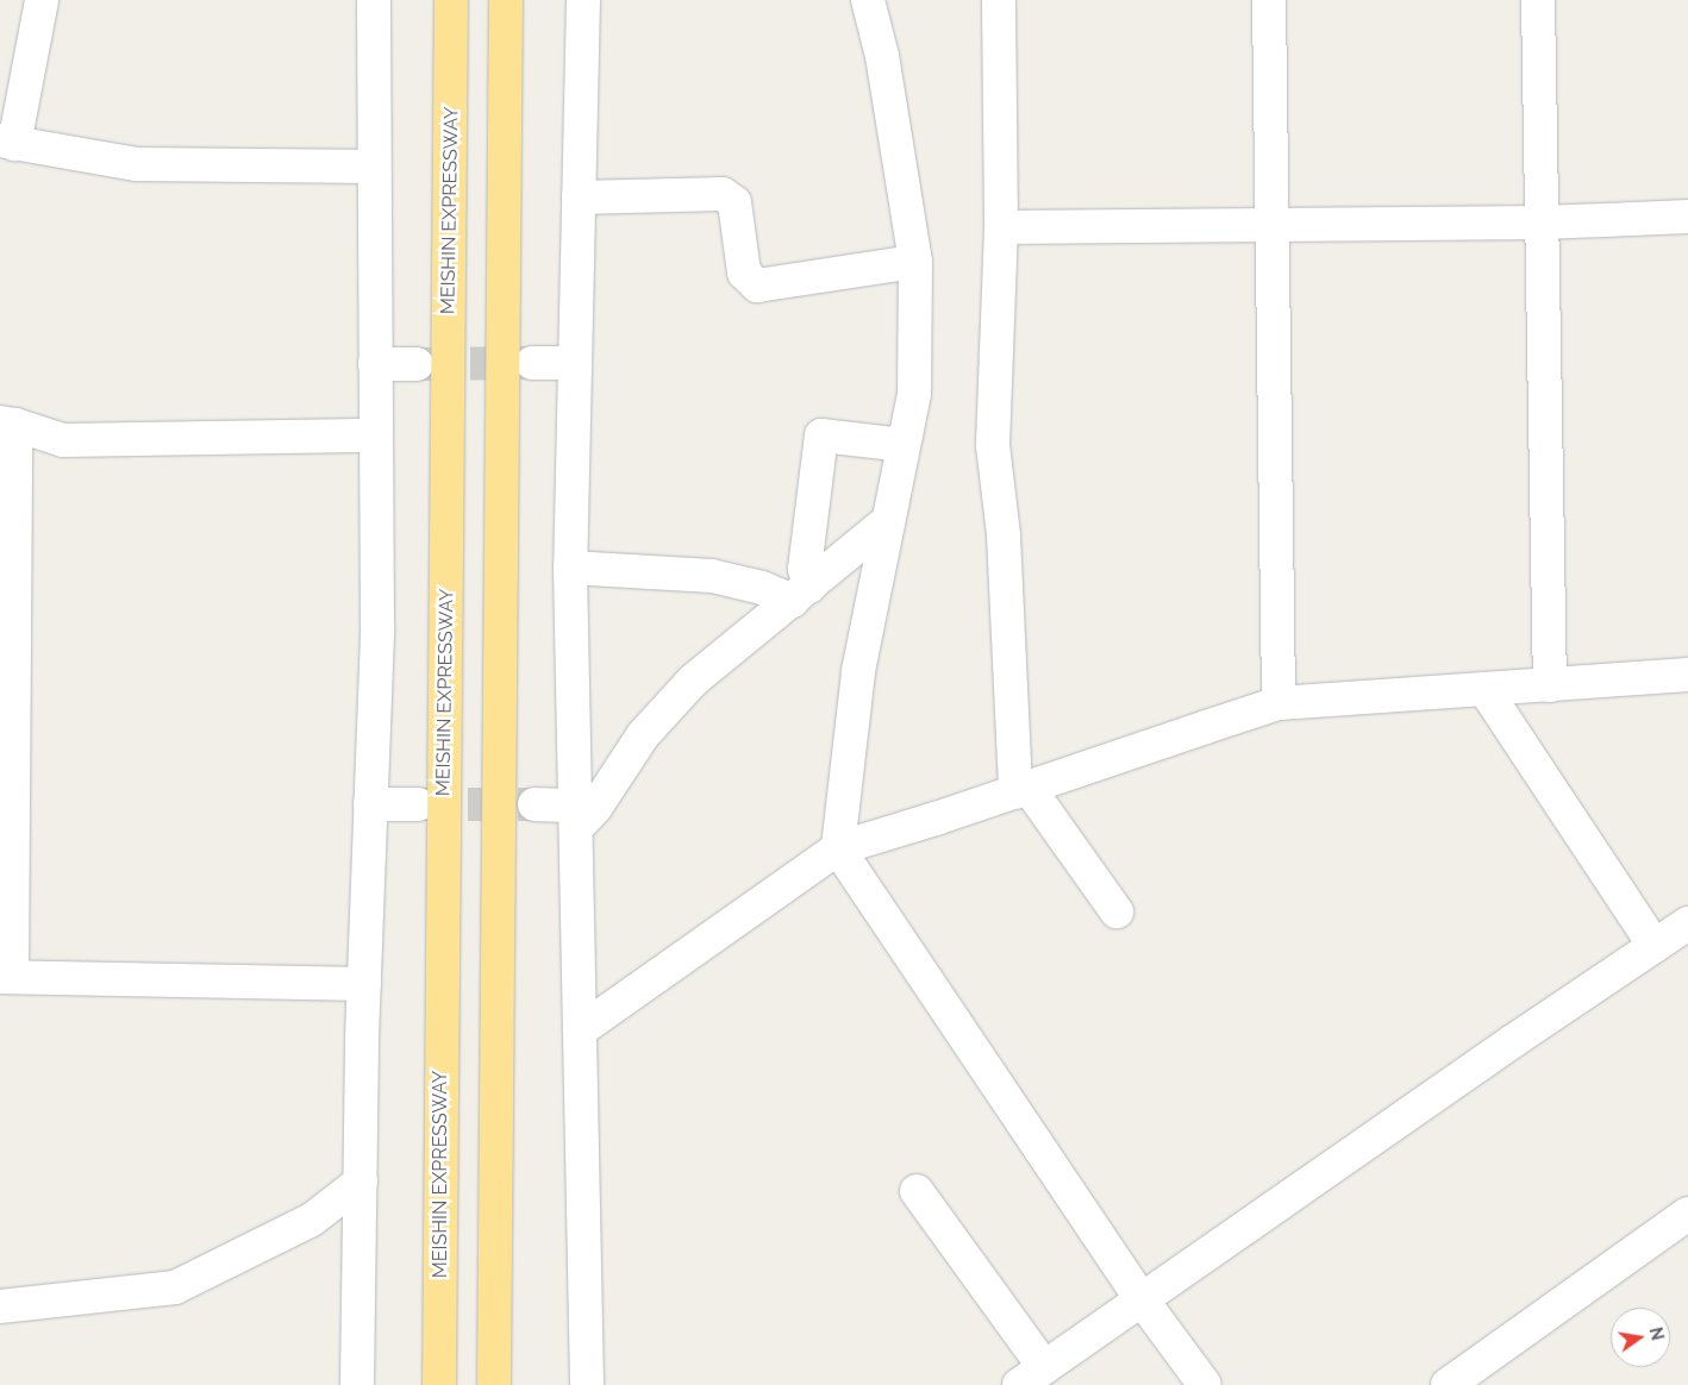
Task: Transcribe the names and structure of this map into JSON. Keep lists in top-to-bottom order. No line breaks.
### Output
{"streets":{"highway":["MEISHIN EXPRESSWAY"]},"north":"right"}
